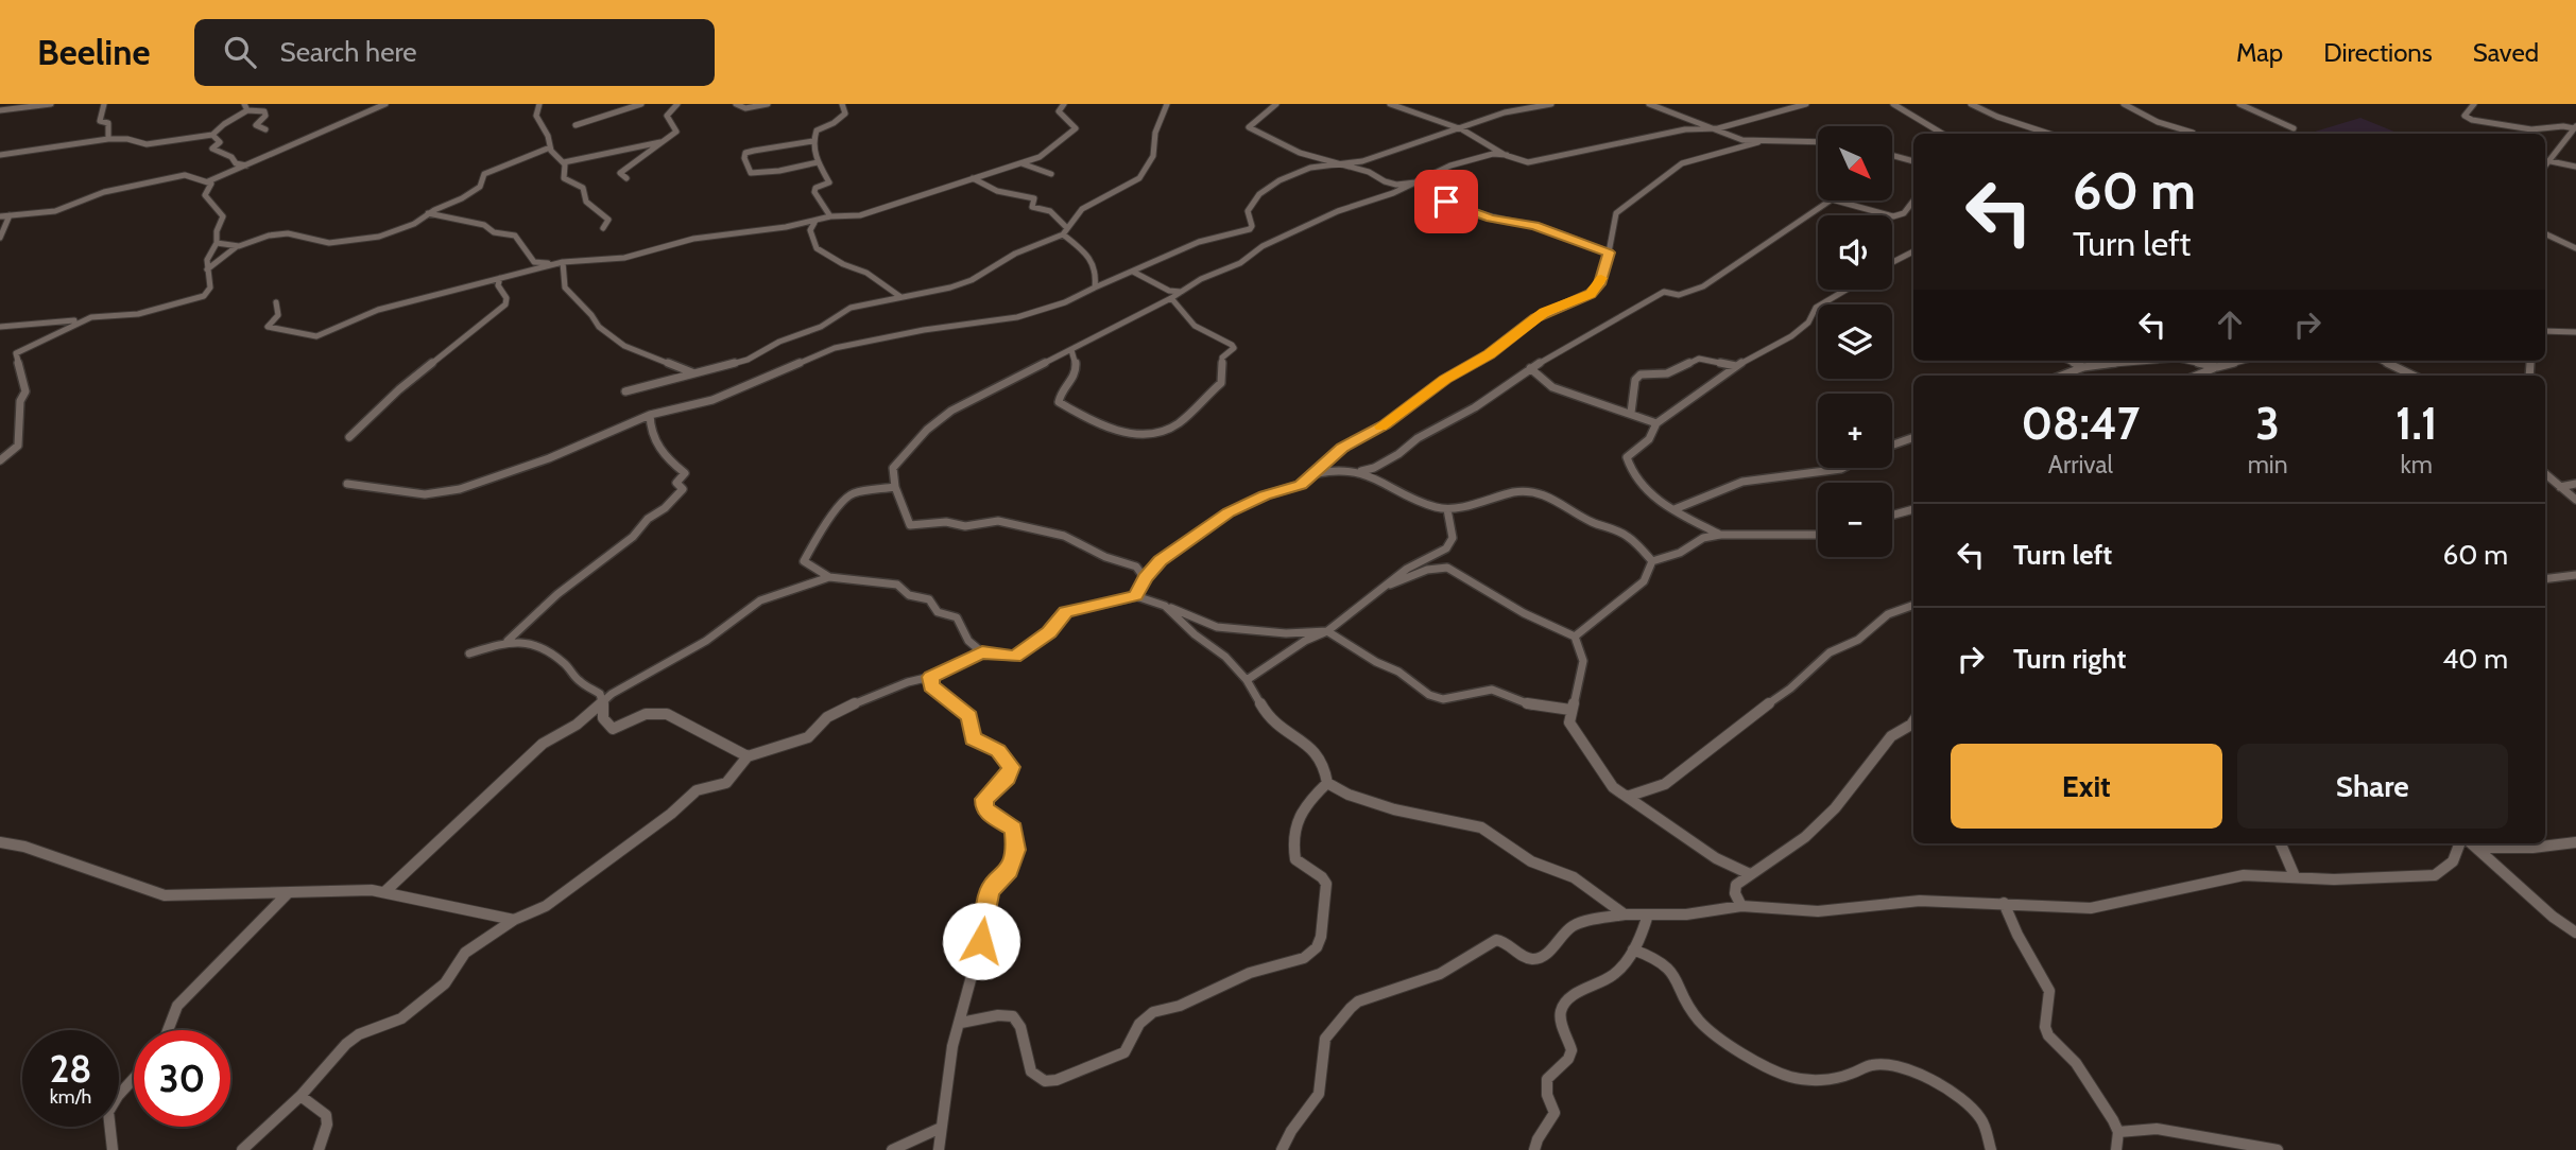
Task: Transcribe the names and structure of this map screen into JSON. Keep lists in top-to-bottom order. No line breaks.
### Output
{"north":"bottom right","page":{"header":"Beeline","search":"Search here","nav":["Map","Directions","Saved"],"map_buttons":["+","−"],"turn":["60 m","Turn left"],"eta":["08:47","Arrival","3","min","1.1","km"],"list":[{"name":"Turn left","value":"60 m"},{"name":"Turn right","value":"40 m"}],"buttons":["Exit","Share"],"speed":"28 km/h","limit":"30"}}
